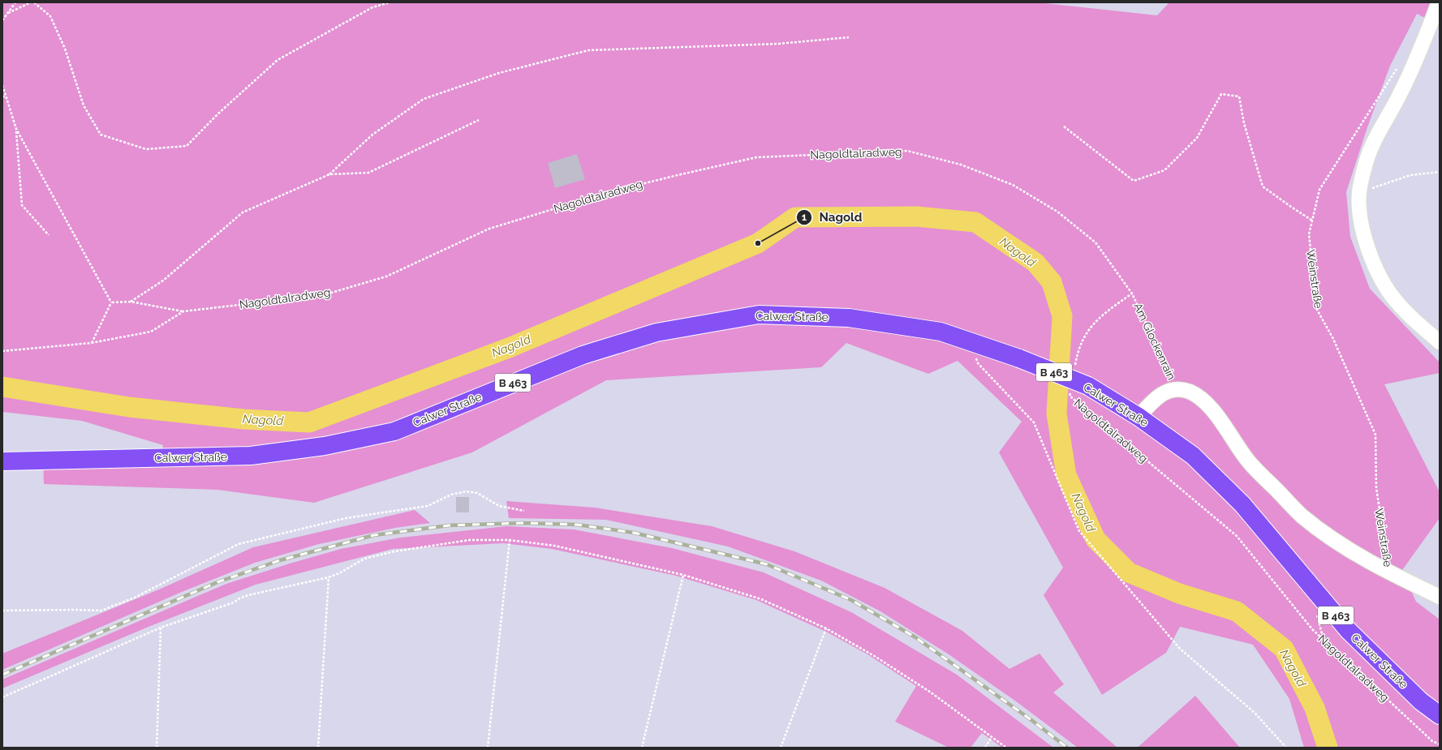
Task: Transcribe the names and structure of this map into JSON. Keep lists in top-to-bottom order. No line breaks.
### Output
{"streets":{"main road":["Calwer Straße","B 463"],"street":["Weinstraße"],"path":["Nagoldtalradweg","Am Glockenrain"]},"crossings":[["Nagoldtalradweg","Am Glockenrain"],["Weinstraße","Am Glockenrain"]],"water":["Nagold"],"places":["Nagold"]}
